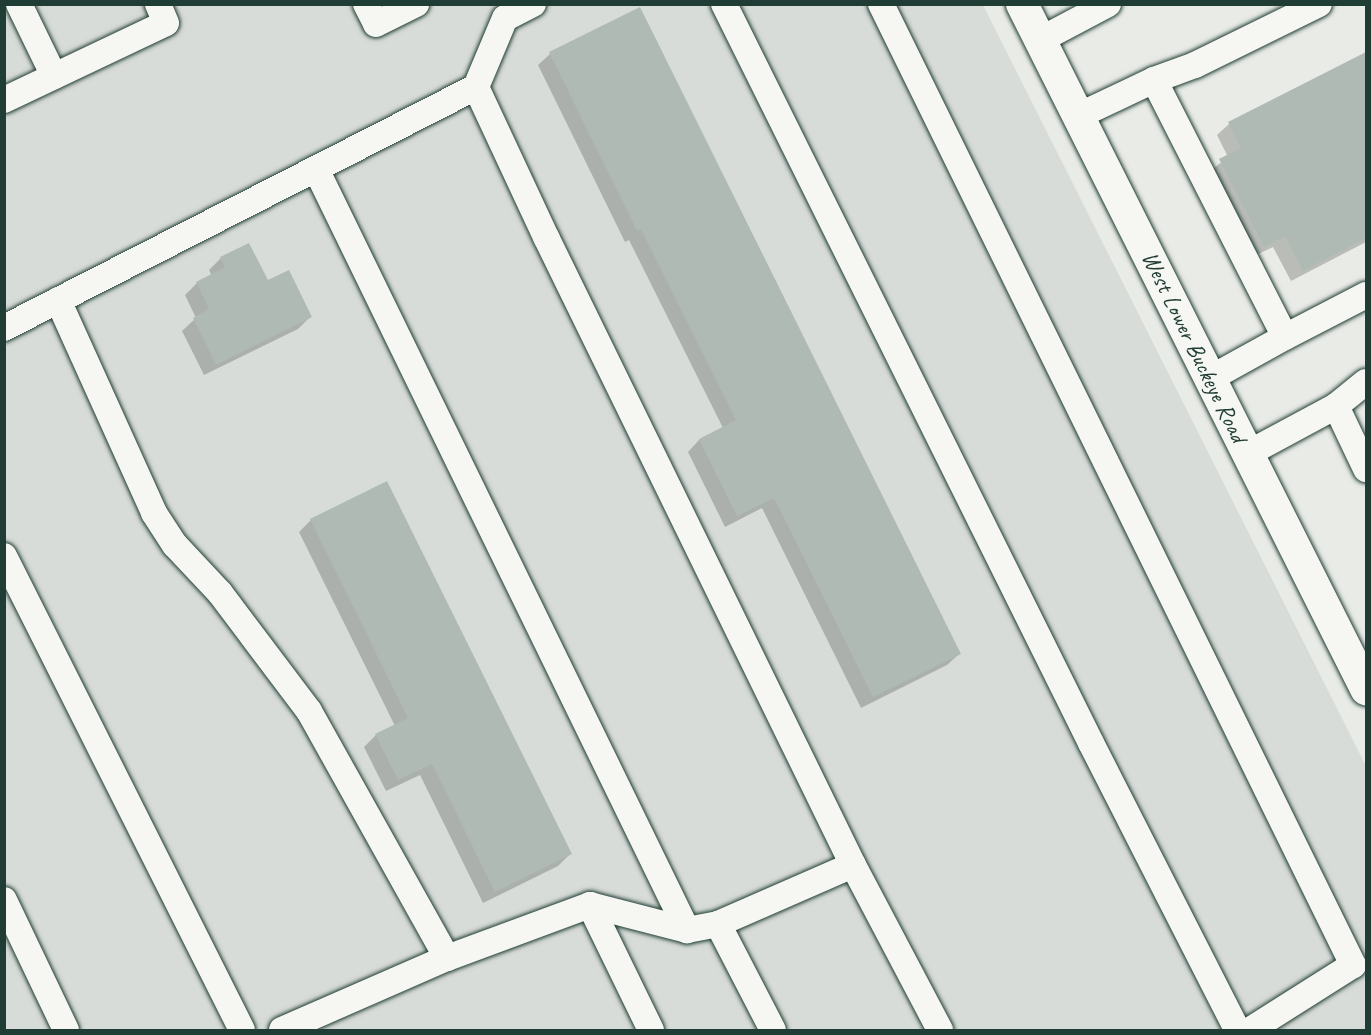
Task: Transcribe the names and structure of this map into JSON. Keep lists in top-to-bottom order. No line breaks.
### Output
{"streets":{"main road":["West Lower Buckeye Road"]}}
